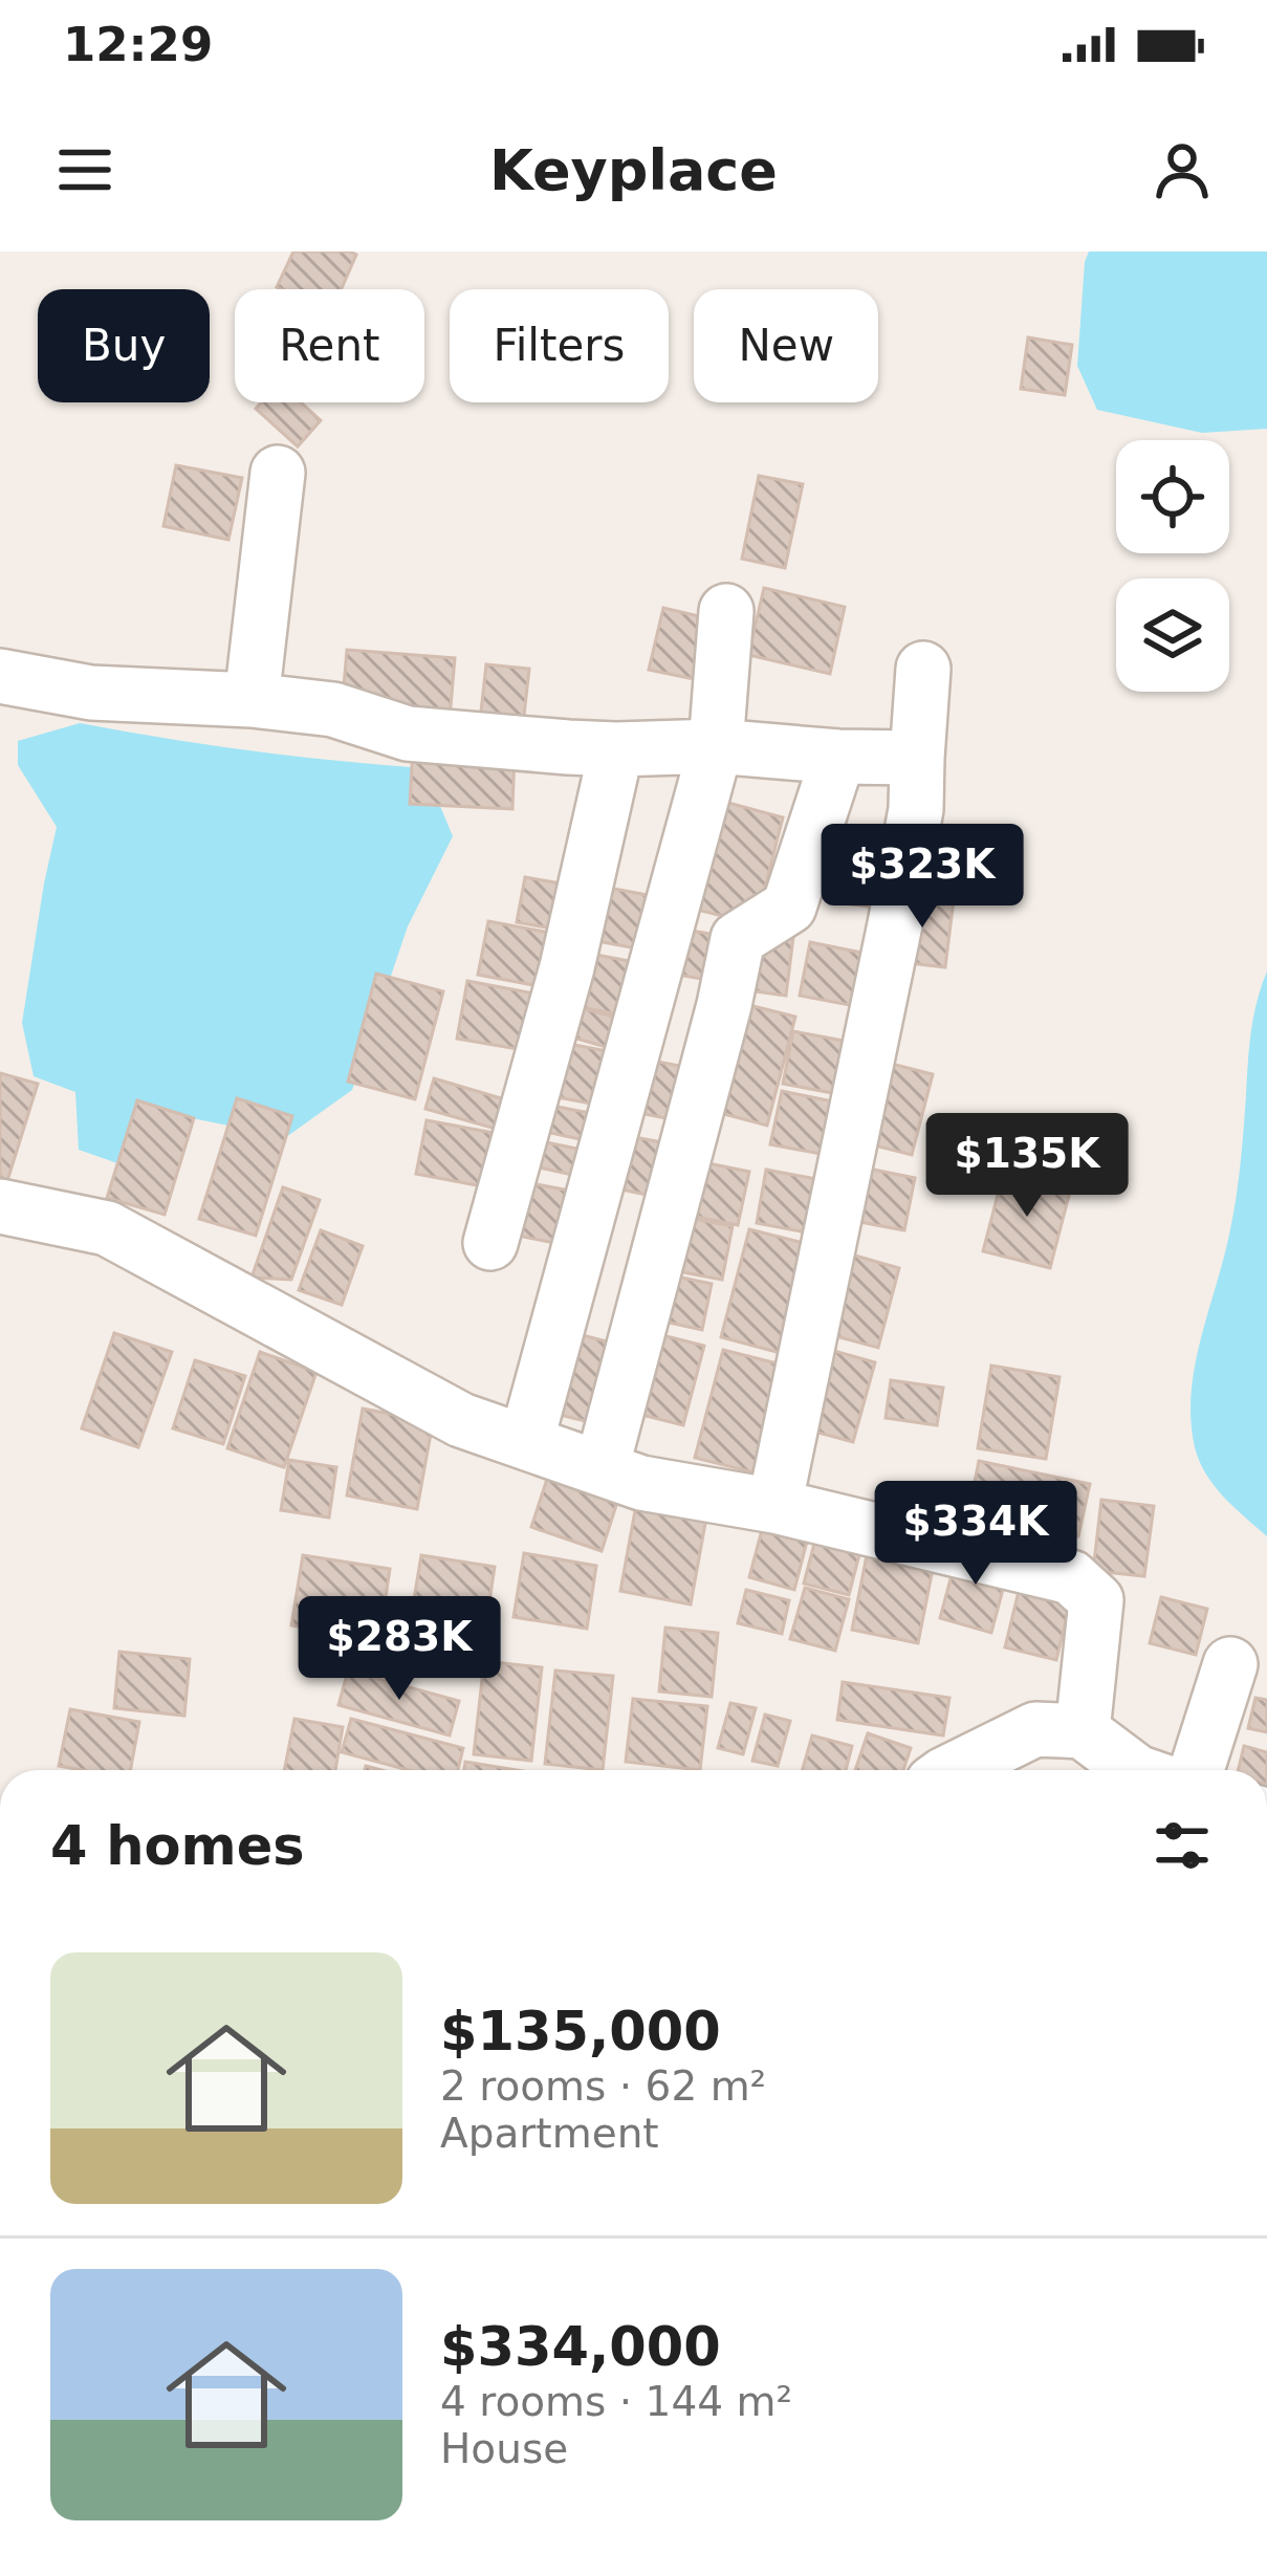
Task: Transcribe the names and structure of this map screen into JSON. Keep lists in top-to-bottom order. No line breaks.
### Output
{"page":{"status":"12:29","header":"Keyplace","chip":["Buy","Rent","Filters","New"],"price":["$323K","$135K","$334K","$283K"],"heading":"4 homes","list":[{"name":"$135,000","note":"2 rooms · 62 m² · Apartment"},{"name":"$334,000","note":"4 rooms · 144 m² · House"}]}}
